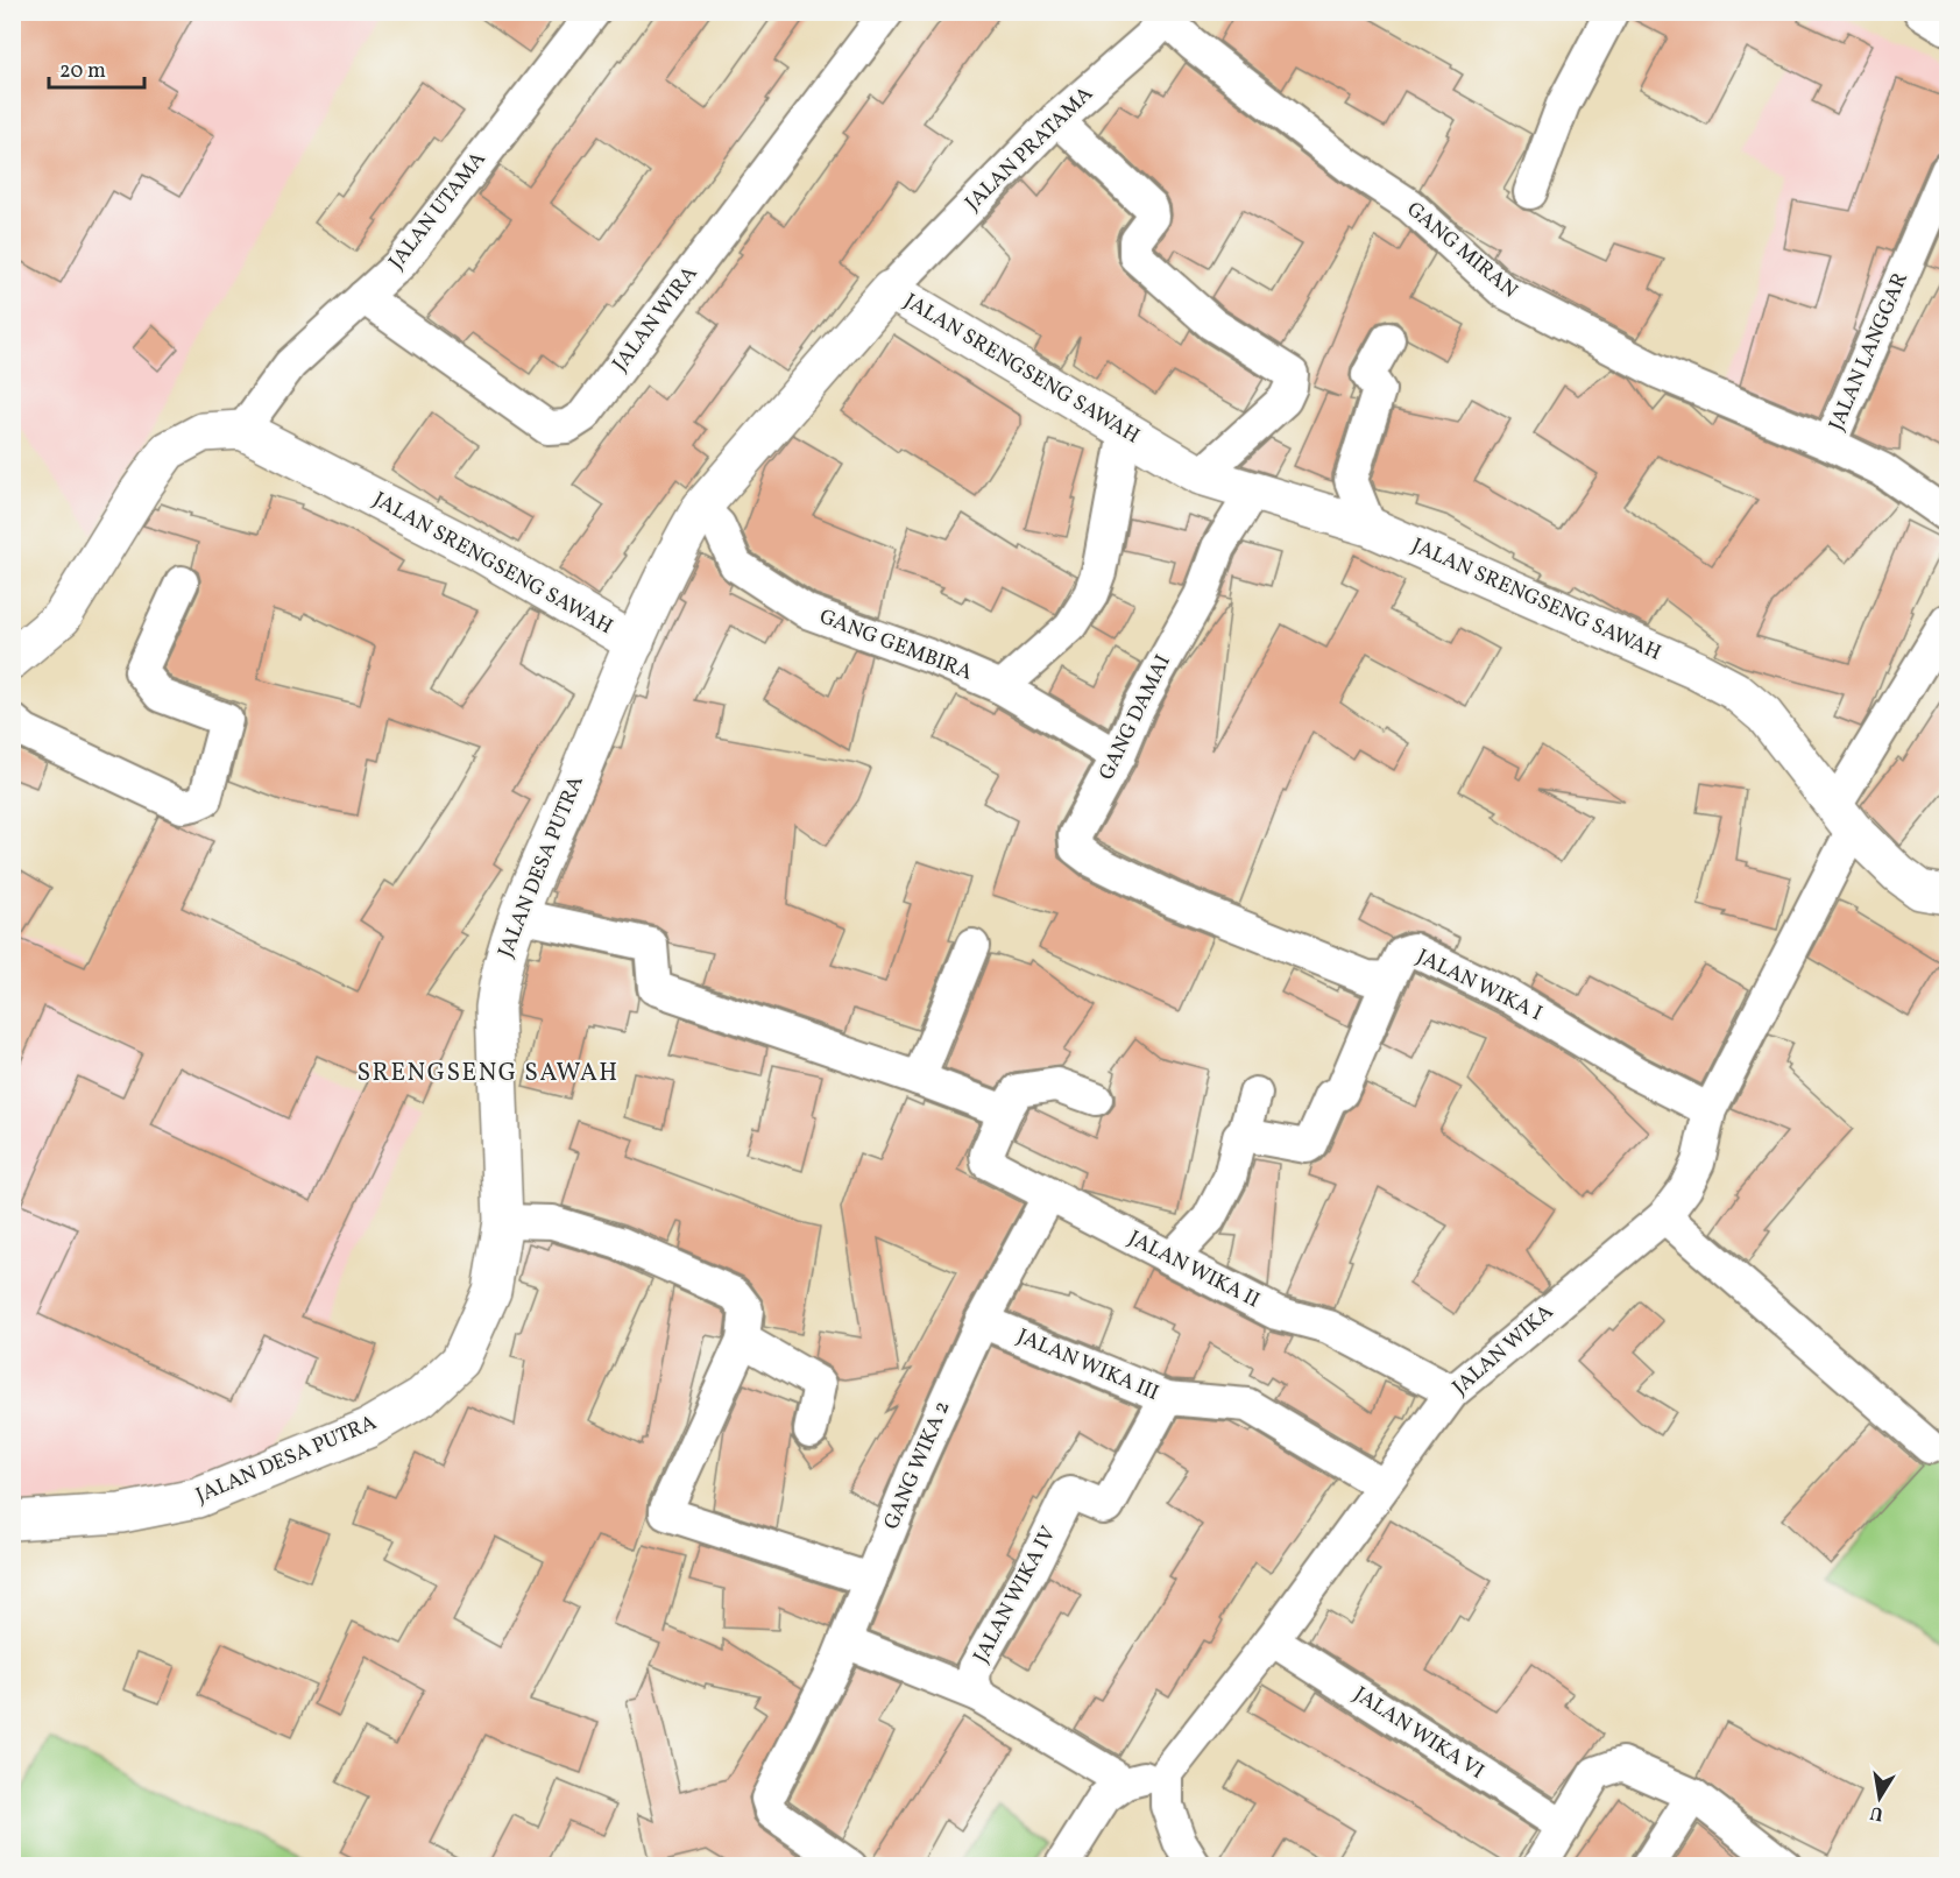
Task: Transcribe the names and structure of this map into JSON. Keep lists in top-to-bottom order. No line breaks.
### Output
{"streets":{"street":["JALAN PRATAMA","JALAN UTAMA","GANG MIRAN","JALAN WIRA","JALAN LANGGAR","JALAN SRENGSENG SAWAH","GANG GEMBIRA","GANG DAMAI","JALAN DESA PUTRA","JALAN WIKA I","JALAN WIKA II","JALAN WIKA","JALAN WIKA III","GANG WIKA 2","JALAN WIKA IV","JALAN WIKA VI"]},"crossings":[["JALAN PRATAMA","GANG MIRAN"],["JALAN PRATAMA","JALAN SRENGSENG SAWAH"],["JALAN UTAMA","JALAN WIRA"],["JALAN UTAMA","JALAN SRENGSENG SAWAH"],["GANG MIRAN","JALAN LANGGAR"],["JALAN SRENGSENG SAWAH","GANG GEMBIRA"],["JALAN SRENGSENG SAWAH","GANG DAMAI"],["JALAN SRENGSENG SAWAH","JALAN DESA PUTRA"],["JALAN SRENGSENG SAWAH","JALAN WIKA"],["GANG GEMBIRA","GANG DAMAI"],["GANG DAMAI","JALAN WIKA I"],["JALAN WIKA I","JALAN WIKA"],["JALAN WIKA II","JALAN WIKA"],["JALAN WIKA II","GANG WIKA 2"],["JALAN WIKA","JALAN WIKA III"],["JALAN WIKA","JALAN WIKA VI"],["JALAN WIKA III","GANG WIKA 2"],["JALAN WIKA III","JALAN WIKA IV"]],"districts":["SRENGSENG SAWAH"],"scale_bar":"20 m","north":"bottom"}
